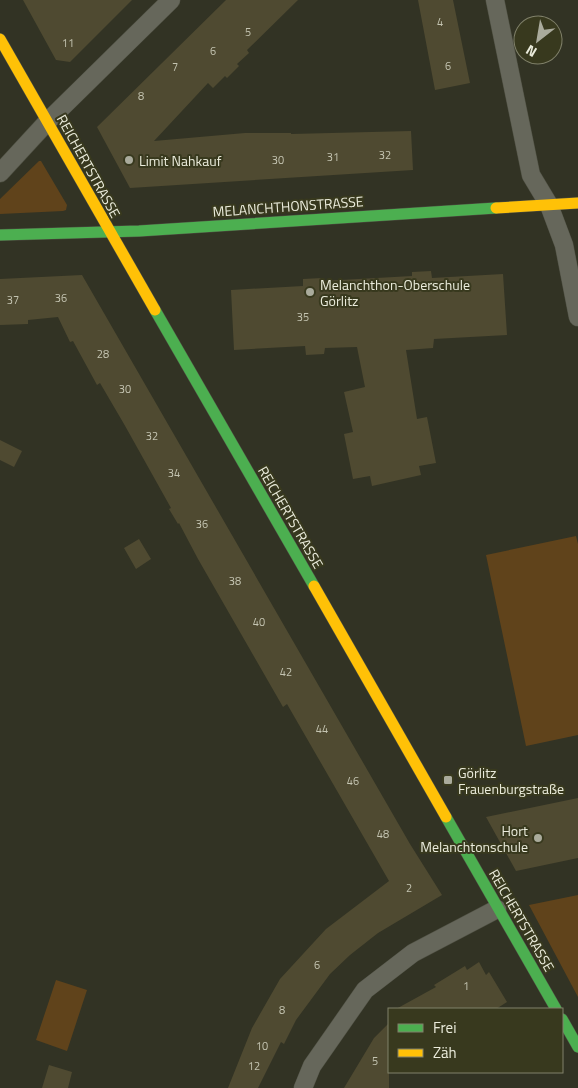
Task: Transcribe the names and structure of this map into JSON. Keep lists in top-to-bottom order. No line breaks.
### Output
{"streets":{"main road":["REICHERTSTRASSE","MELANCHTHONSTRASSE"]},"crossings":[["REICHERTSTRASSE","MELANCHTHONSTRASSE"]],"places":{"other":["Limit Nahkauf","Melanchthon-Oberschule Görlitz","Hort Melanchtonschule"],"transit":["Görlitz Frauenburgstraße"]},"house_numbers":["4","5","11","6","6","7","8","32","31","30","36","37","35","28","30","32","34","36","38","40","42","44","46","48","2","6","1","8","10","5","12"],"legend":["Frei","Zäh"],"north":"bottom left"}
